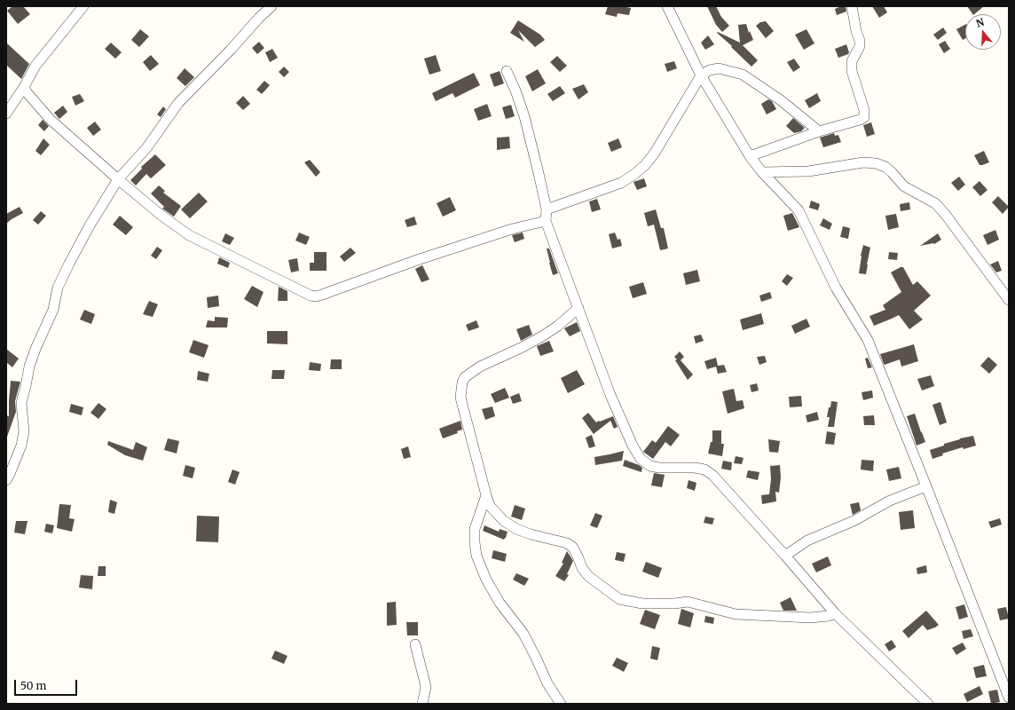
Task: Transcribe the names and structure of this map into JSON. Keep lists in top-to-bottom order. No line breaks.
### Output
{"scale_bar":"50 m","north":"top"}
